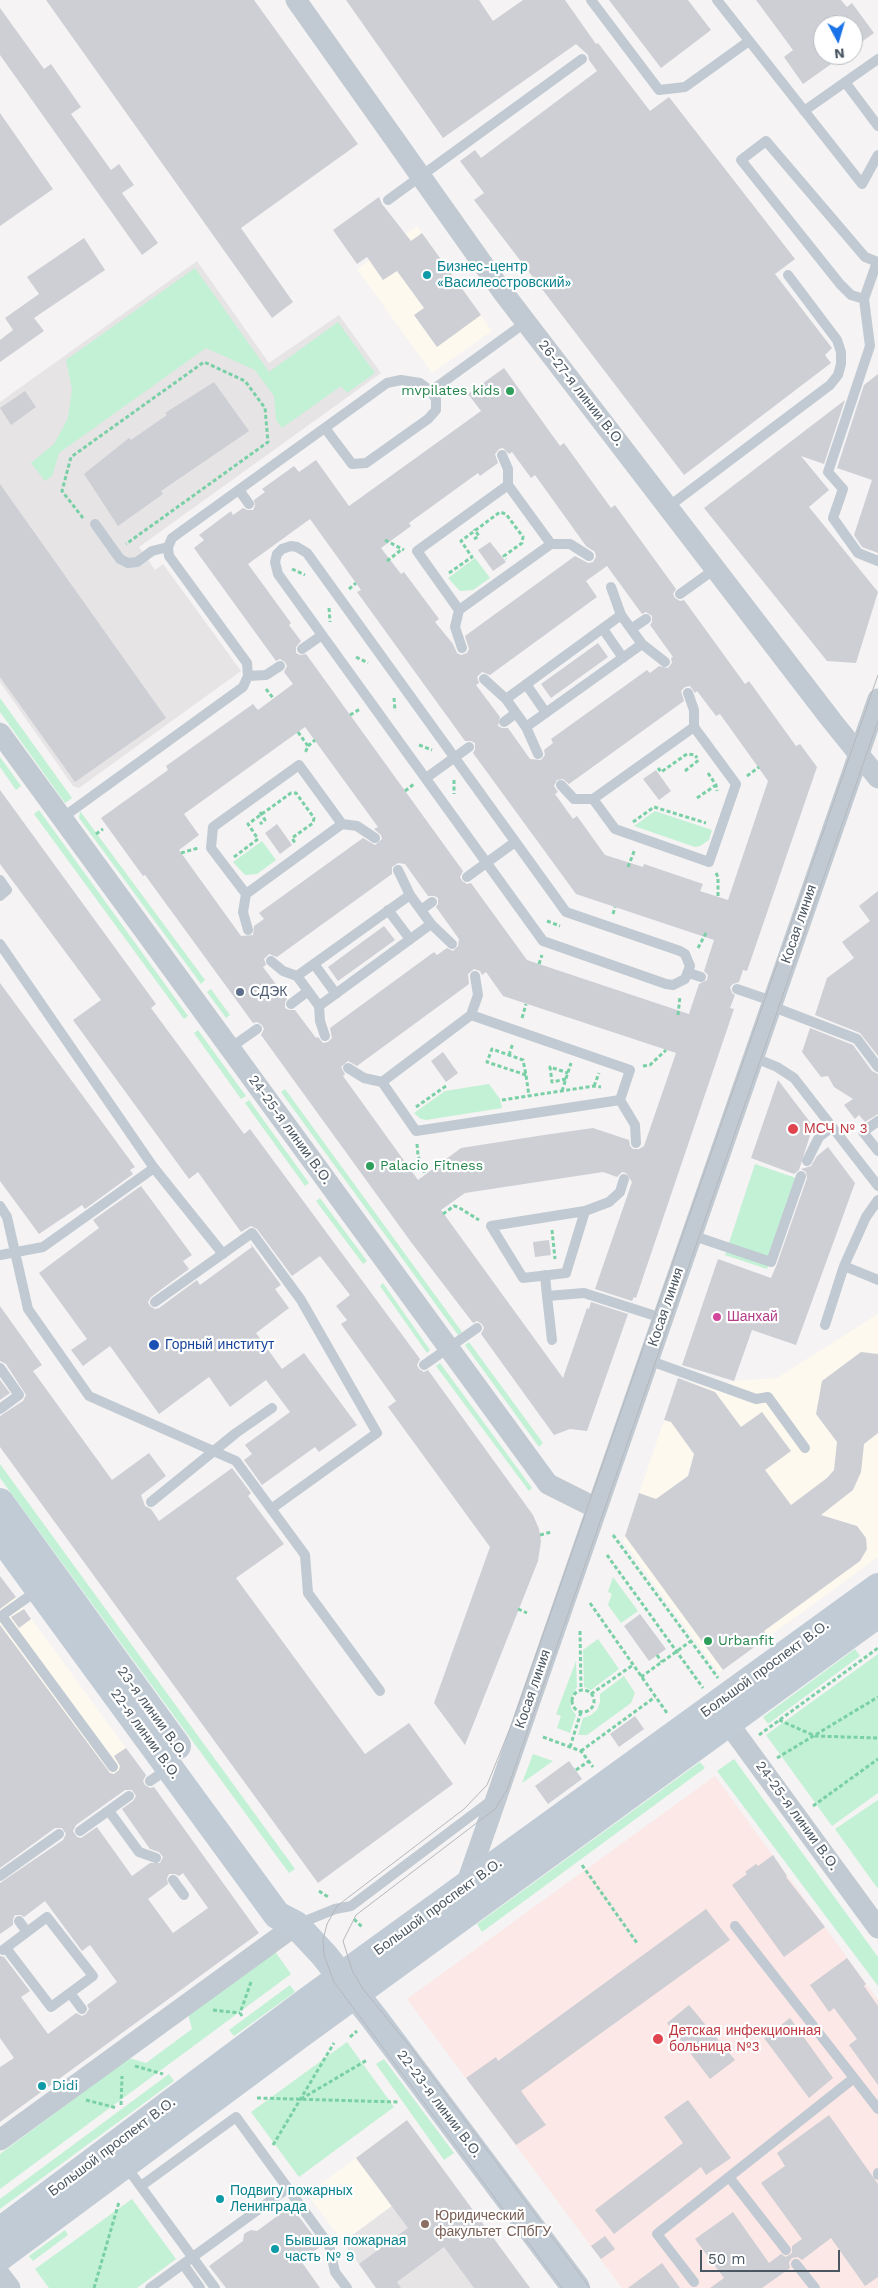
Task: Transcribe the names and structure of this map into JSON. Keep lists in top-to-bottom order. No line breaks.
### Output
{"streets":{"main road":["Большой проспект В.О.","23-я линии В.О.","22-я линии В.О.","22-23-я линии В.О."],"street":["26-27-я линии В.О.","Косая линия","24-25-я линии В.О."]},"crossings":[["26-27-я линии В.О.","Косая линия"],["Косая линия","24-25-я линии В.О."],["Косая линия","Большой проспект В.О."],["24-25-я линии В.О.","Большой проспект В.О."],["Большой проспект В.О.","22-23-я линии В.О."],["23-я линии В.О.","22-я линии В.О."],["23-я линии В.О.","22-23-я линии В.О."],["22-я линии В.О.","22-23-я линии В.О."]],"places":["Бизнес-центр «Василеостровский»","mvpilates kids","СДЭК","МСЧ № 3","Palacio Fitness","Шанхай","Горный институт","Urbanfit","Детская инфекционная больница №3","Didi","Подвигу пожарных Ленинграда","Юридический факультет СПбГУ","Бывшая пожарная часть № 9"],"scale_bar":"50 m","north":"bottom"}
